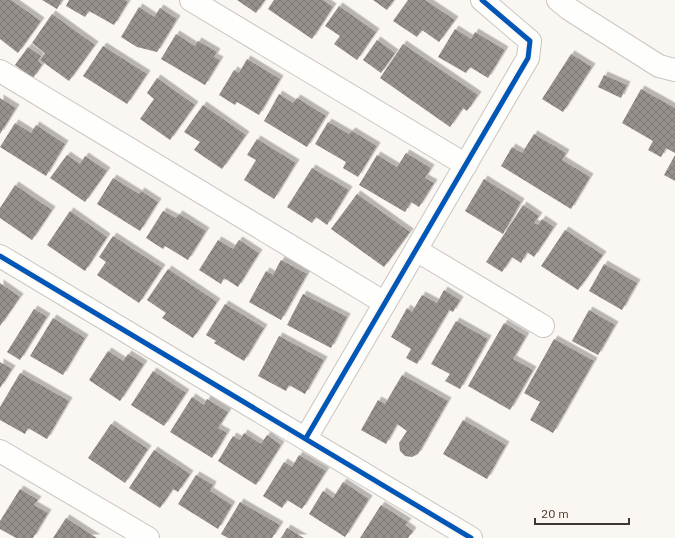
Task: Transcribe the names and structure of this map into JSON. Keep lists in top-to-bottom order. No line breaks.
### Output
{"scale_bar":"20 m"}
